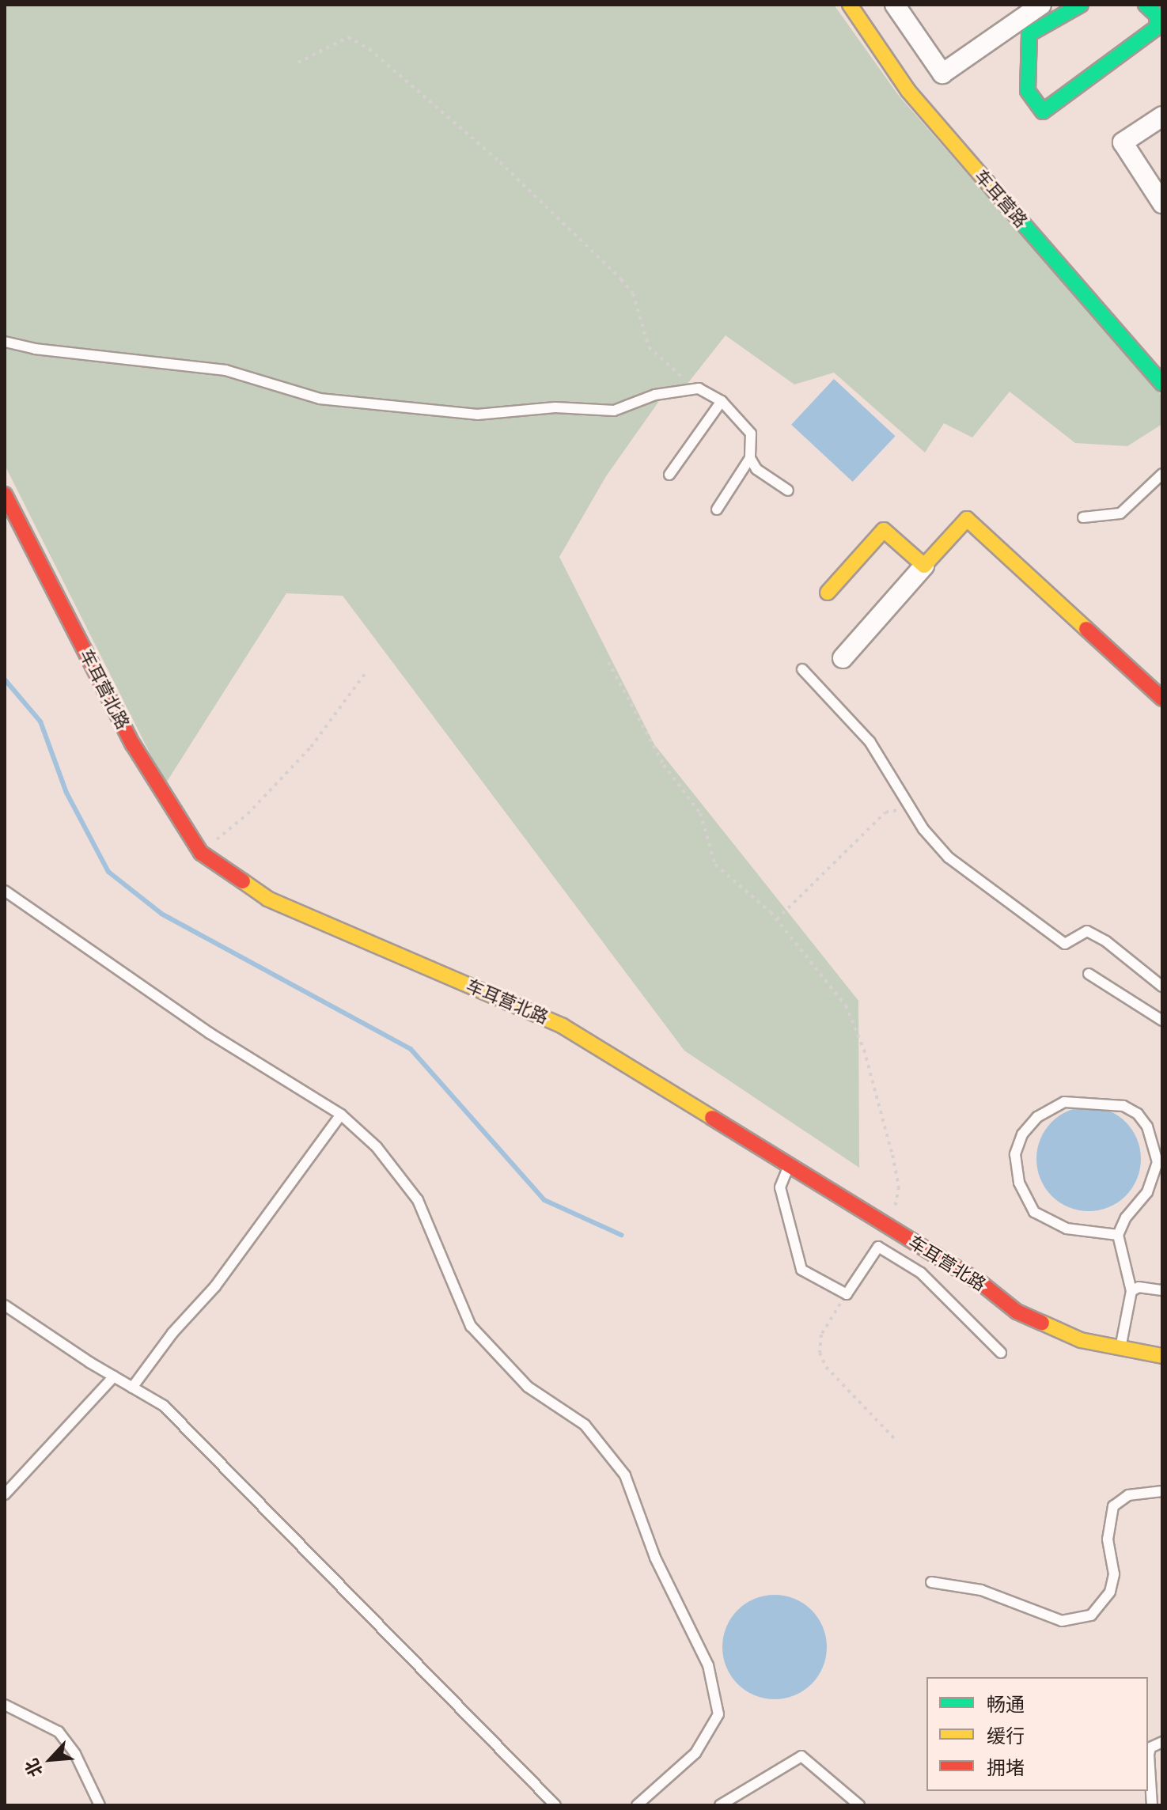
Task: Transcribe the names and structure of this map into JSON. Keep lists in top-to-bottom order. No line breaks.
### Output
{"streets":{"street":["车耳营路","车耳营北路"]},"legend":["畅通","缓行","拥堵"],"north":"bottom left"}
